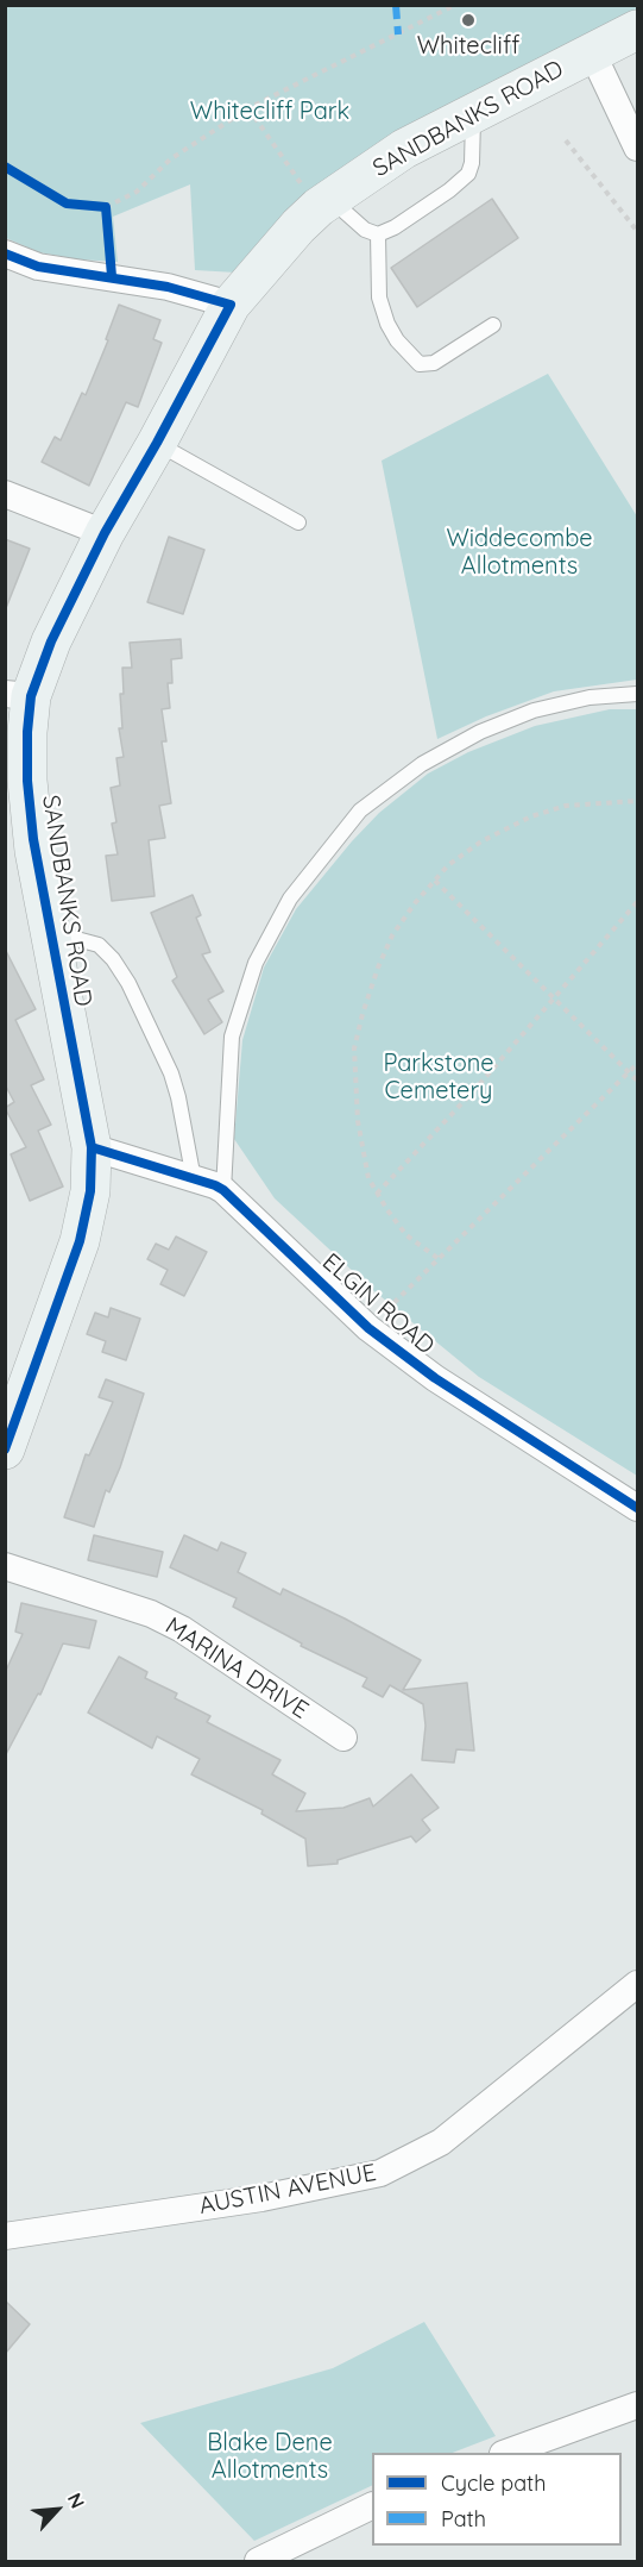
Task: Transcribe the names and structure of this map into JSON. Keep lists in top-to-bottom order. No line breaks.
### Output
{"streets":{"main road":["SANDBANKS ROAD"],"street":["ELGIN ROAD","MARINA DRIVE","AUSTIN AVENUE"]},"crossings":[["SANDBANKS ROAD","ELGIN ROAD"]],"parks":["Whitecliff Park","Widdecombe Allotments","Parkstone Cemetery","Blake Dene Allotments"],"places":["Whitecliff"],"legend":["Cycle path","Path"],"north":"top right"}
